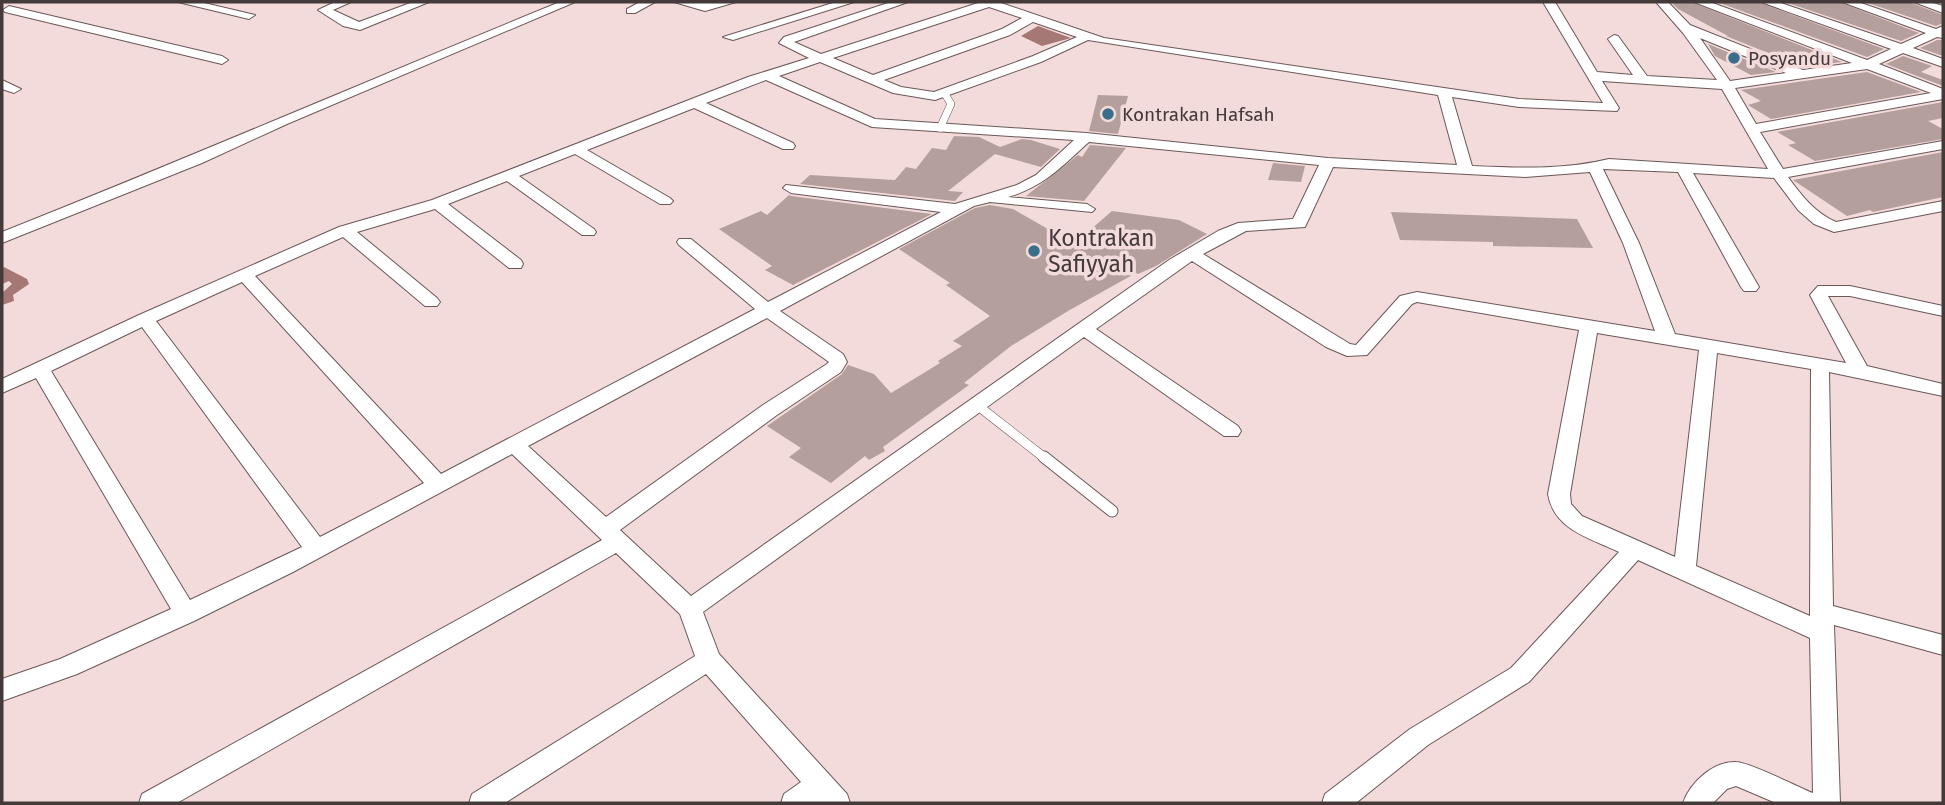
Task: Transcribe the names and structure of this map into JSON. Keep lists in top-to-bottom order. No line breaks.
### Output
{"places":["Posyandu","Kontrakan Hafsah","Kontrakan Safiyyah"]}
